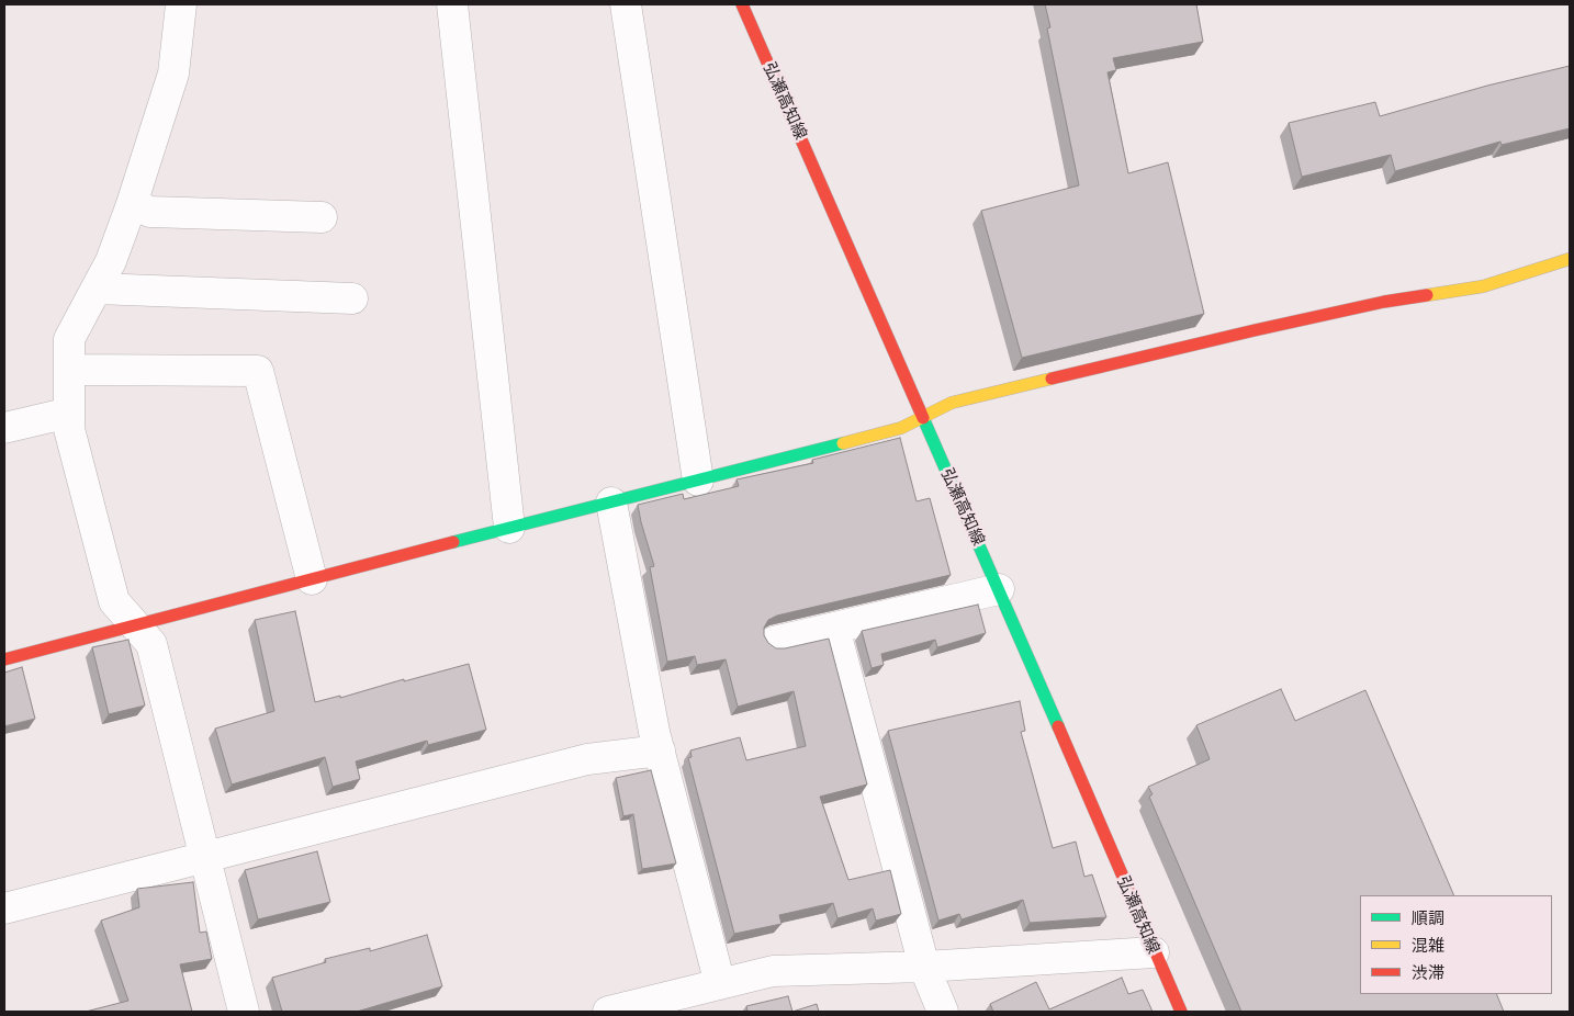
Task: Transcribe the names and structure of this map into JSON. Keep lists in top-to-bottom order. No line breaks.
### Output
{"streets":{"street":["弘瀬高知線"]},"legend":["順調","混雑","渋滞"]}
